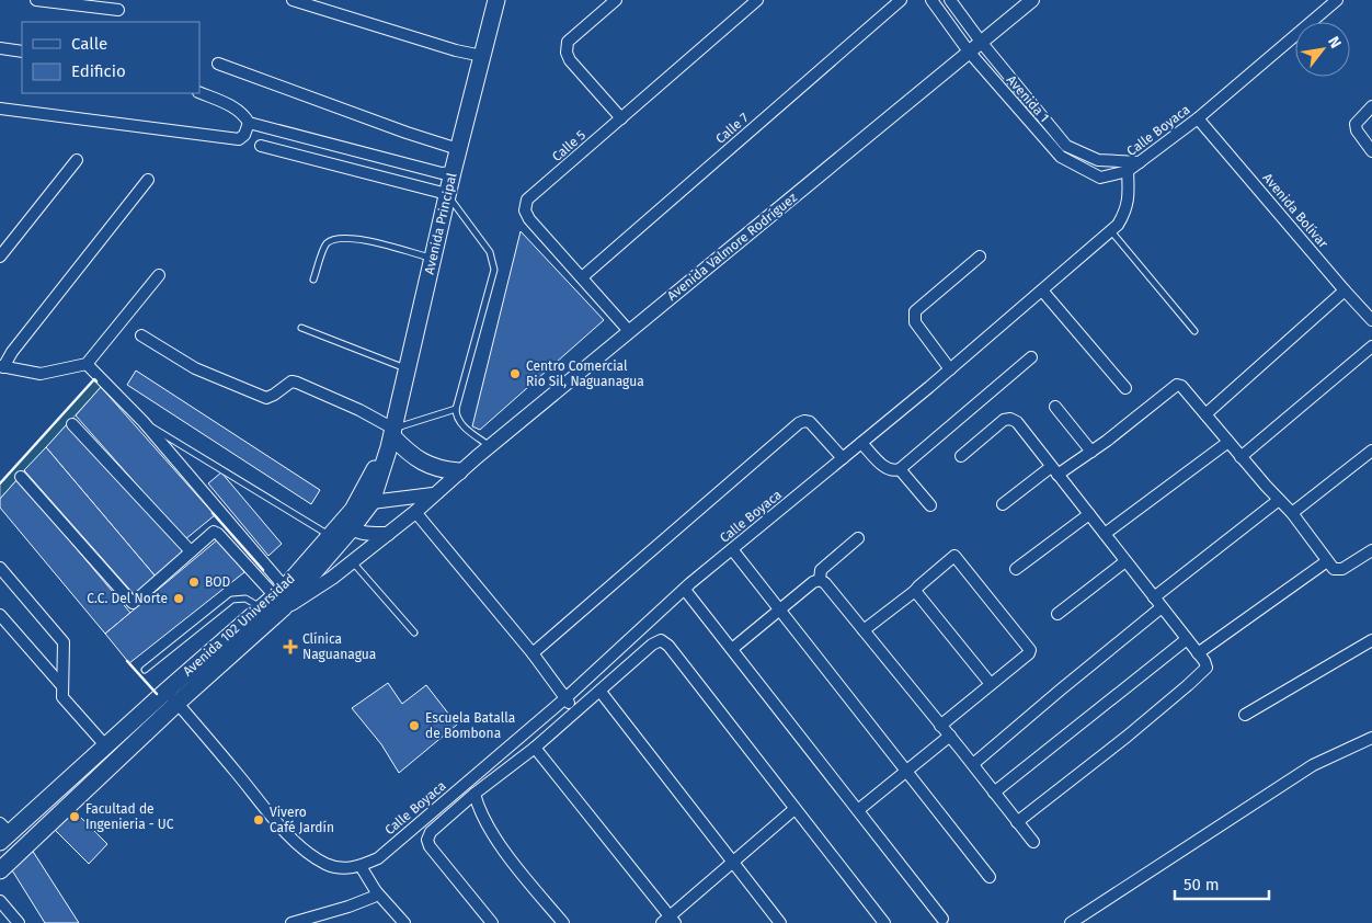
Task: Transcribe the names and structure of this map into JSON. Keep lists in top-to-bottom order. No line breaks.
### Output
{"streets":{"main road":["Avenida Principal","Avenida 102 Universidad"],"street":["Avenida 1","Calle 7","Calle Boyaca","Calle 5","Avenida Bolívar","Avenida Valmore Rodríguez"]},"crossings":[["Avenida 1","Calle Boyaca"],["Avenida 1","Avenida Valmore Rodríguez"],["Calle 7","Calle 5"],["Calle Boyaca","Avenida Bolívar"],["Calle Boyaca","Avenida 102 Universidad"],["Calle 5","Avenida Valmore Rodríguez"],["Avenida Principal","Avenida 102 Universidad"],["Avenida Valmore Rodríguez","Avenida 102 Universidad"]],"places":{"other":["Centro Comercial Rio Sil, Naguanagua","BOD","C.C. Del Norte","Escuela Batalla de Bombona","Facultad de Ingenieria - UC","Vivero Café Jardín"],"health":["Clínica Naguanagua"]},"legend":["Calle","Edificio"],"scale_bar":"50 m","north":"top right"}
